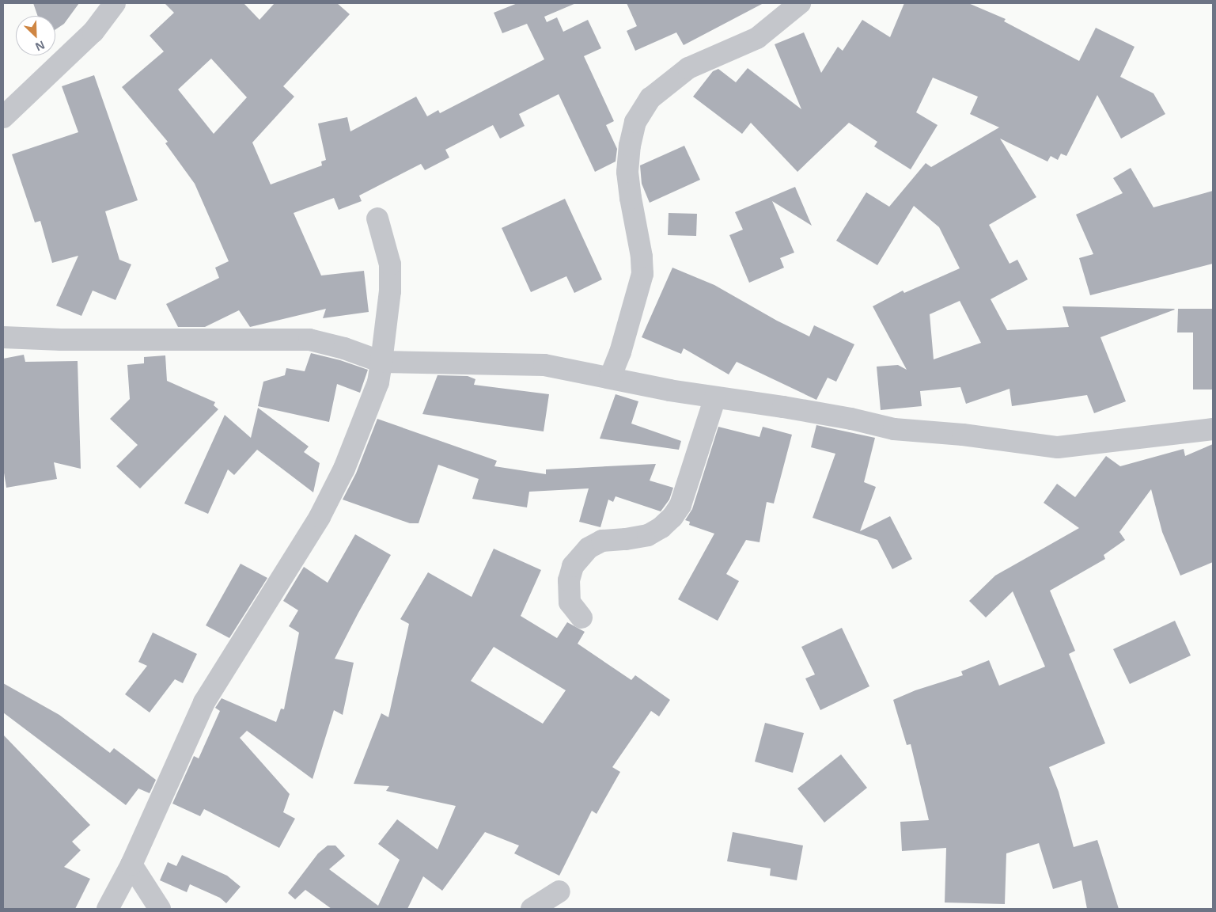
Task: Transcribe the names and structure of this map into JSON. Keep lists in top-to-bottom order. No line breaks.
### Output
{"north":"bottom right"}
